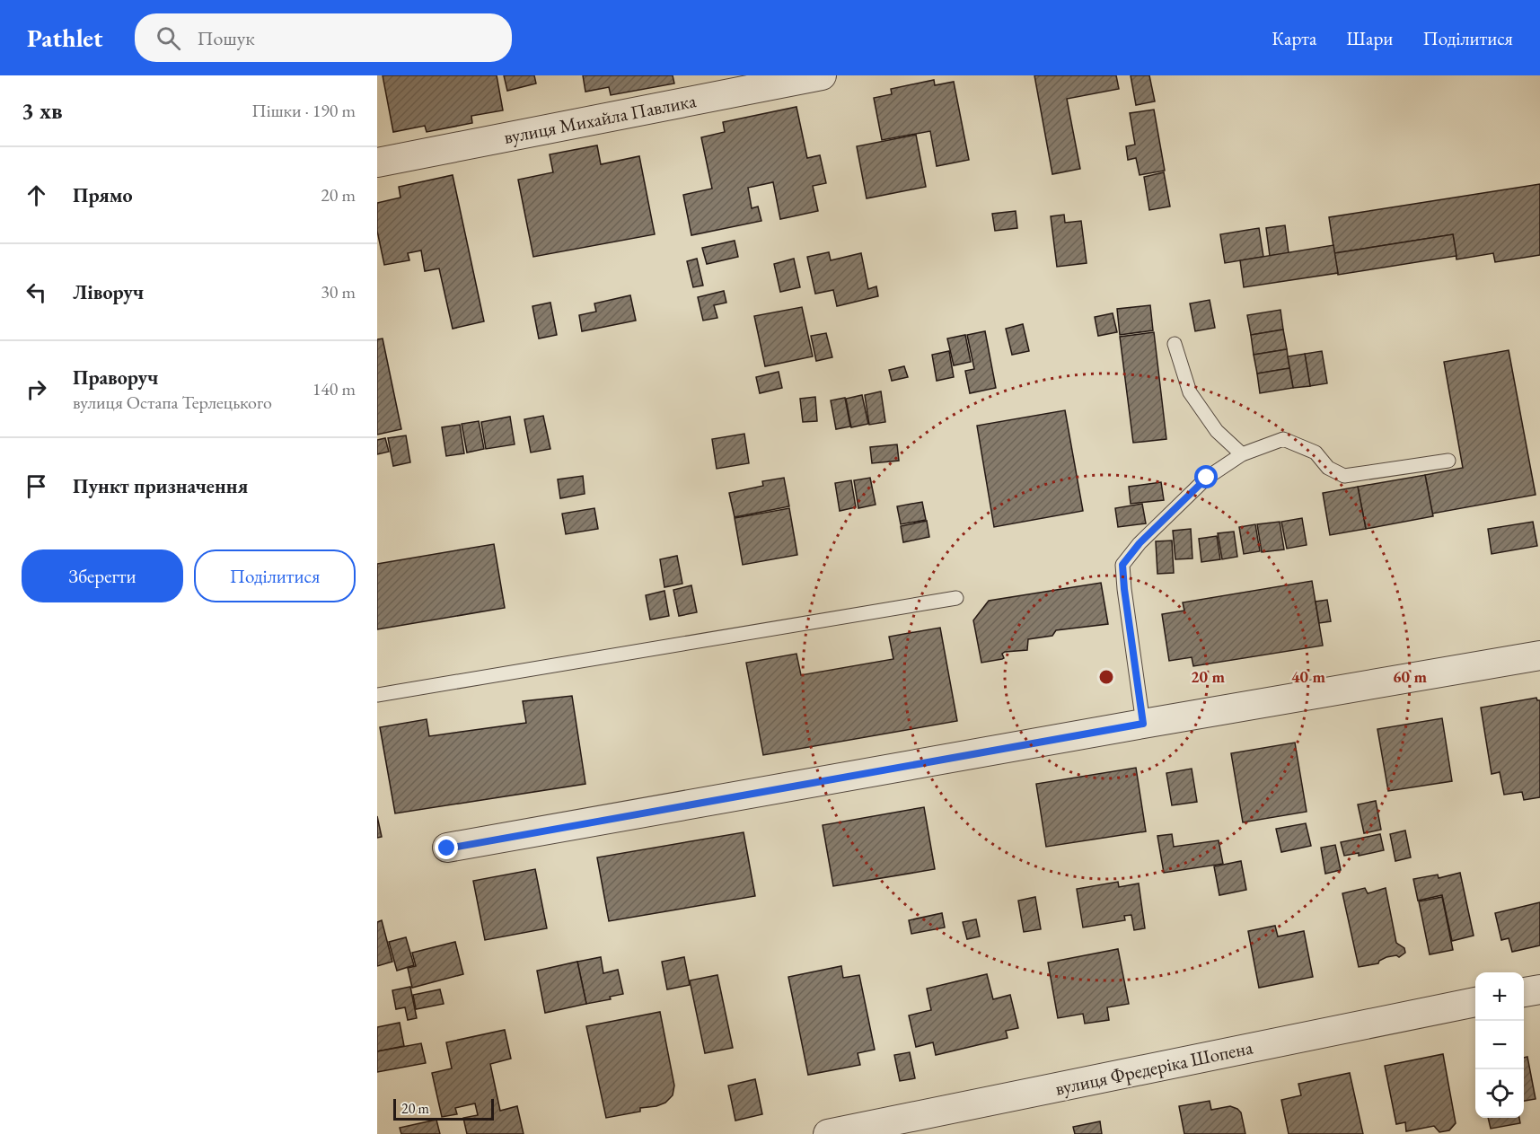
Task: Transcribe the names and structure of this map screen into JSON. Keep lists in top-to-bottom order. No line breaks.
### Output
{"streets":{"street":["вулиця Михайла Павлика","вулиця Фредеріка Шопена"]},"scale_bar":"20 m","page":{"header":"Pathlet","search":"Пошук","nav":["Карта","Шари","Поділитися"],"heading":["3 хв","Пішки · 190 m"],"list":[["Прямо","20 m"],["Ліворуч","30 m"],["Праворуч","вулиця Остапа Терлецького","140 m"],"Пункт призначення"],"buttons":["Зберегти","Поділитися"],"map_buttons":["+","−"],"scale":"20 m"},"rings":["20 m","40 m","60 m"]}
